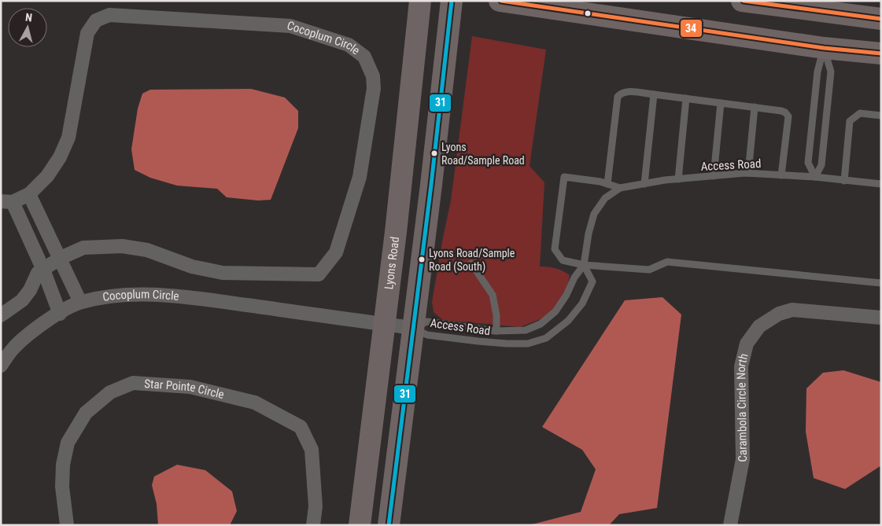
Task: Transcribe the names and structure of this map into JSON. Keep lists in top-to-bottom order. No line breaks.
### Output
{"streets":{"main road":["Lyons Road"],"street":["Cocoplum Circle","Star Pointe Circle","Carambola Circle North"],"lane":["Access Road"]},"crossings":[["Cocoplum Circle","Access Road"],["Cocoplum Circle","Lyons Road"]],"places":["Lyons Road/Sample Road","Lyons Road/Sample Road (South)"],"lines":["transit line 31","transit line 34"],"north":"top"}
